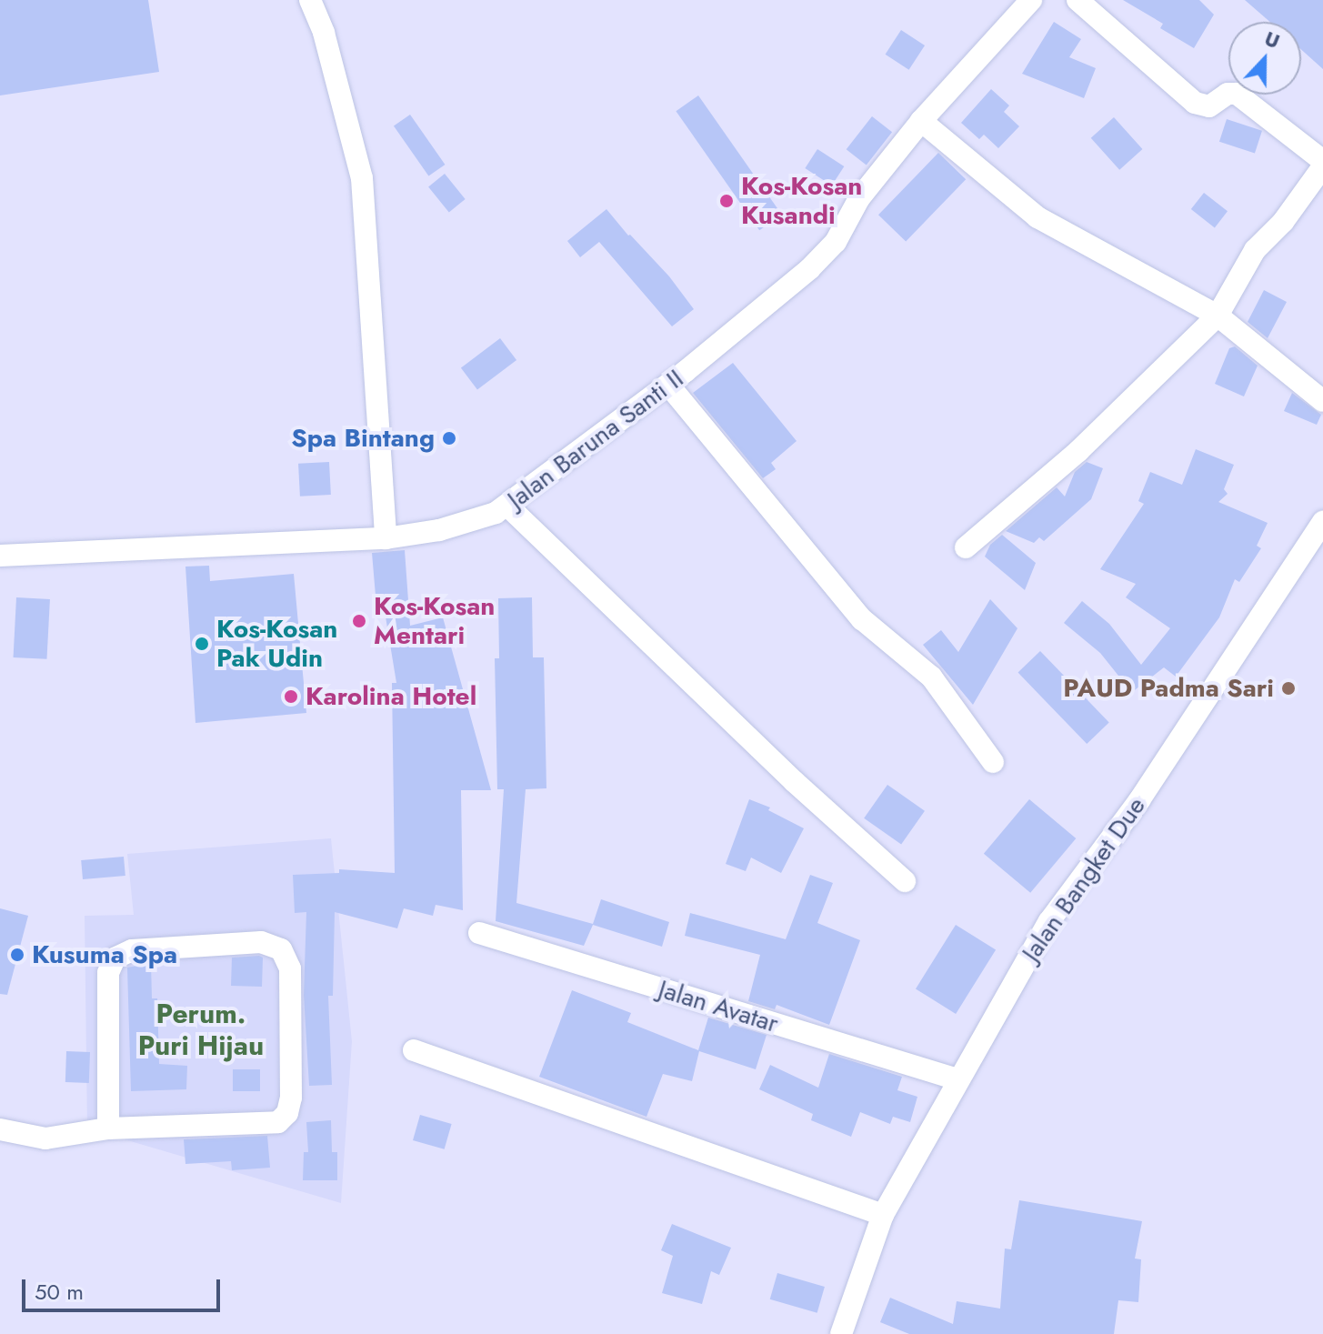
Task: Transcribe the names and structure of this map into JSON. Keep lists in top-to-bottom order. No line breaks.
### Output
{"streets":{"street":["Jalan Baruna Santi II","Jalan Bangket Due","Jalan Avatar"]},"crossings":[["Jalan Bangket Due","Jalan Avatar"]],"districts":["Perum. Puri Hijau"],"places":["Kos-Kosan Kusandi","Spa Bintang","Kos-Kosan Mentari","Kos-Kosan Pak Udin","PAUD Padma Sari","Karolina Hotel","Kusuma Spa"],"scale_bar":"50 m","north":"top"}
